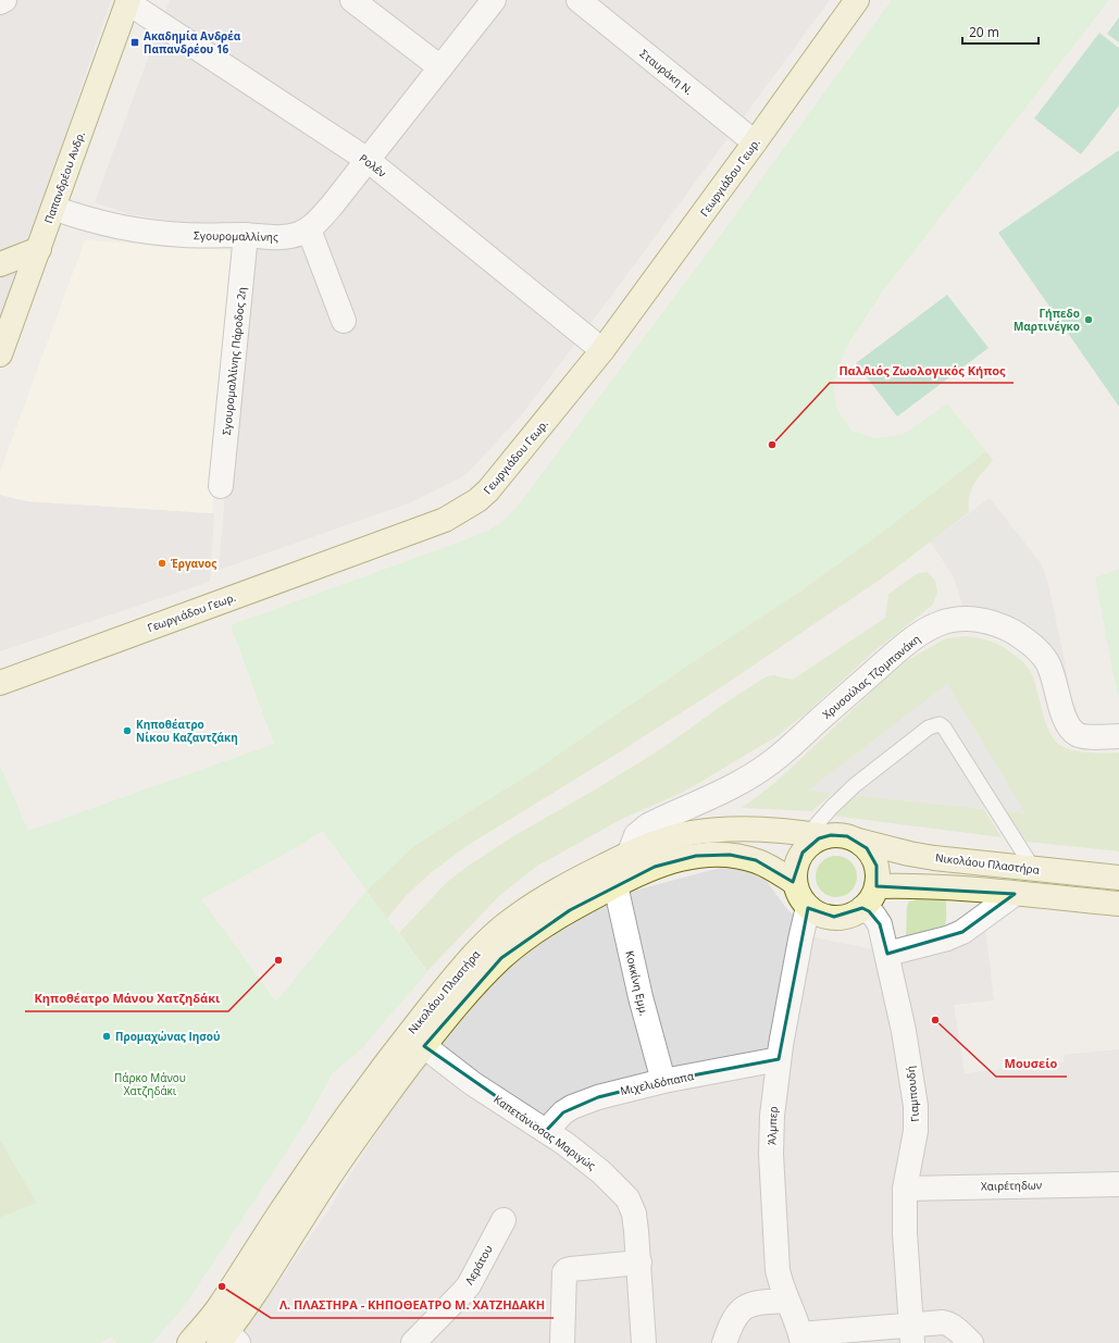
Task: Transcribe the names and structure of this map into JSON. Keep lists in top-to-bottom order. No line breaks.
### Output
{"streets":{"main road":["Παπανδρέου Ανδρ.","Γεωργιάδου Γεωρ.","Νικολάου Πλαστήρα"],"street":["Σταυράκη Ν.","Ρολέν","Σγουρομαλλίνης","Σγουρομαλλίνης Πάροδος 2η","Χρυσούλας Τζομπανάκη","Κοκκίνη Εμμ.","Μιχελιδόπαπα","Γιαμπουδή","Άλμπερ","Καπετάνισσας Μαριγώς","Χαιρέτηδων","Λεράτου"]},"crossings":[["Σταυράκη Ν.","Γεωργιάδου Γεωρ."],["Ρολέν","Παπανδρέου Ανδρ."],["Ρολέν","Γεωργιάδου Γεωρ."],["Ρολέν","Σγουρομαλλίνης"],["Παπανδρέου Ανδρ.","Σγουρομαλλίνης"],["Σγουρομαλλίνης","Σγουρομαλλίνης Πάροδος 2η"],["Χρυσούλας Τζομπανάκη","Νικολάου Πλαστήρα"],["Νικολάου Πλαστήρα","Κοκκίνη Εμμ."],["Νικολάου Πλαστήρα","Γιαμπουδή"],["Νικολάου Πλαστήρα","Άλμπερ"],["Νικολάου Πλαστήρα","Καπετάνισσας Μαριγώς"],["Κοκκίνη Εμμ.","Μιχελιδόπαπα"],["Μιχελιδόπαπα","Άλμπερ"],["Μιχελιδόπαπα","Καπετάνισσας Μαριγώς"],["Γιαμπουδή","Άλμπερ"],["Γιαμπουδή","Χαιρέτηδων"]],"parks":["Πάρκο Μάνου Χατζηδάκι"],"places":{"transit":["Ακαδημία Ανδρέα Παπανδρέου 16"],"other":["Γήπεδο Μαρτινέγκο","ΠαλΑιός Ζωολογικός Κήπος","Έργανος","Κηποθέατρο Νίκου Καζαντζάκη","Κηποθέατρο Μάνου Χατζηδάκι","Μουσείο","Προμαχώνας Ιησού","Λ. ΠΛΑΣΤΗΡΑ - ΚΗΠΟΘΕΑΤΡΟ Μ. ΧΑΤΖΗΔΑΚΗ"]},"scale_bar":"20 m"}
